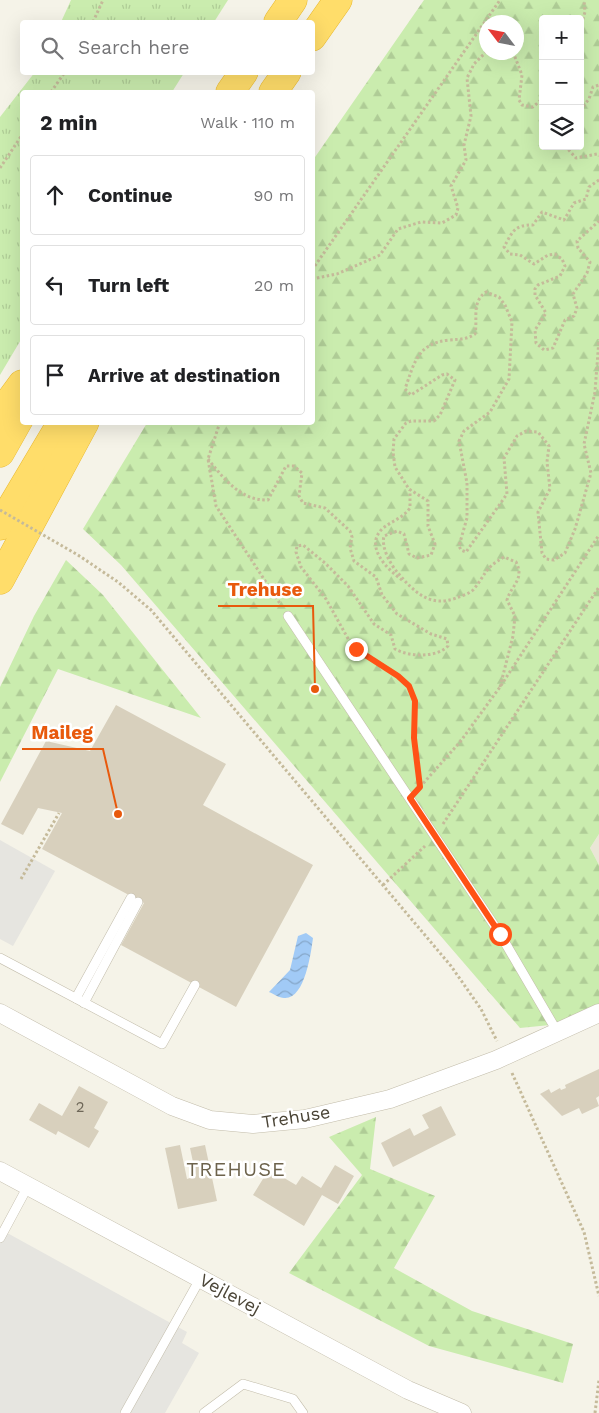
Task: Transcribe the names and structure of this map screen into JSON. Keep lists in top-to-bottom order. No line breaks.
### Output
{"streets":{"street":["Trehuse","Vejlevej"]},"districts":["TREHUSE"],"places":["Trehuse","Maileg"],"house_numbers":["2"],"north":"top left","page":{"map_buttons":["+","−"],"search":"Search here","heading":["2 min","Walk · 110 m"],"list":[["Continue","90 m"],["Turn left","20 m"],"Arrive at destination"]}}
